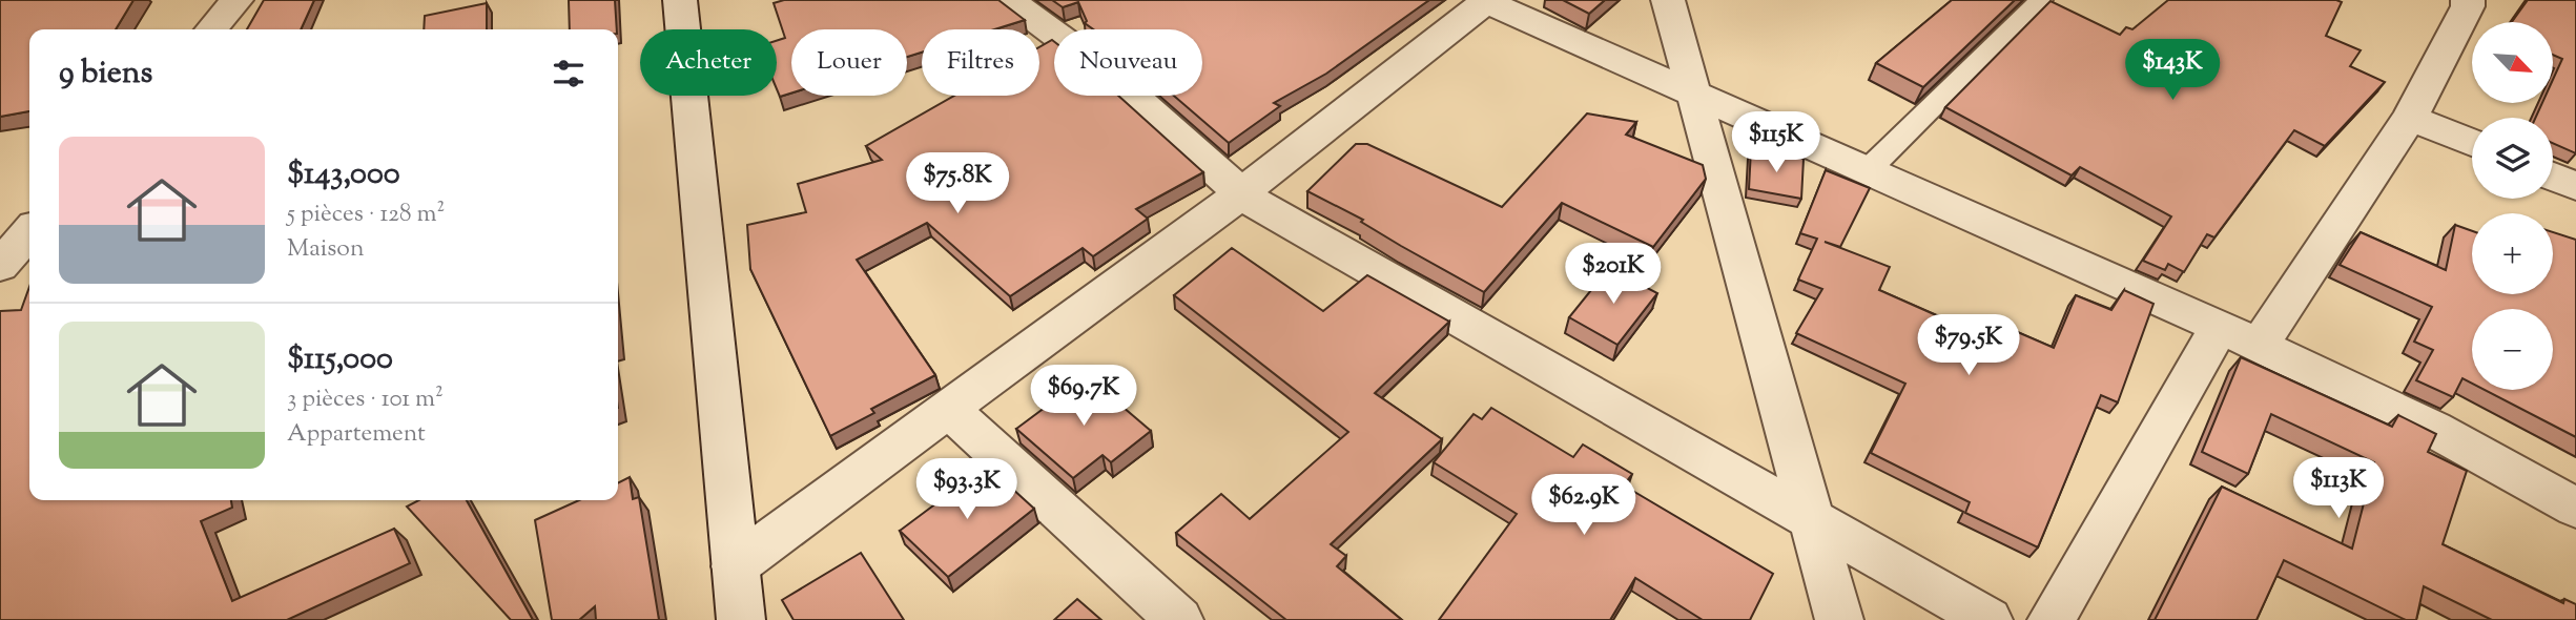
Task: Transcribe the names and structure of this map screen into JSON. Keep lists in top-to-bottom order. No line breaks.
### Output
{"north":"bottom right","page":{"map_buttons":["+","−"],"chip":["Acheter","Louer","Filtres","Nouveau"],"heading":"9 biens","price":["$143K","$115K","$75.8K","$201K","$79.5K","$69.7K","$113K","$93.3K","$62.9K"],"list":[{"name":"$143,000","note":"5 pièces · 128 m² · Maison"},{"name":"$115,000","note":"3 pièces · 101 m² · Appartement"}]}}
